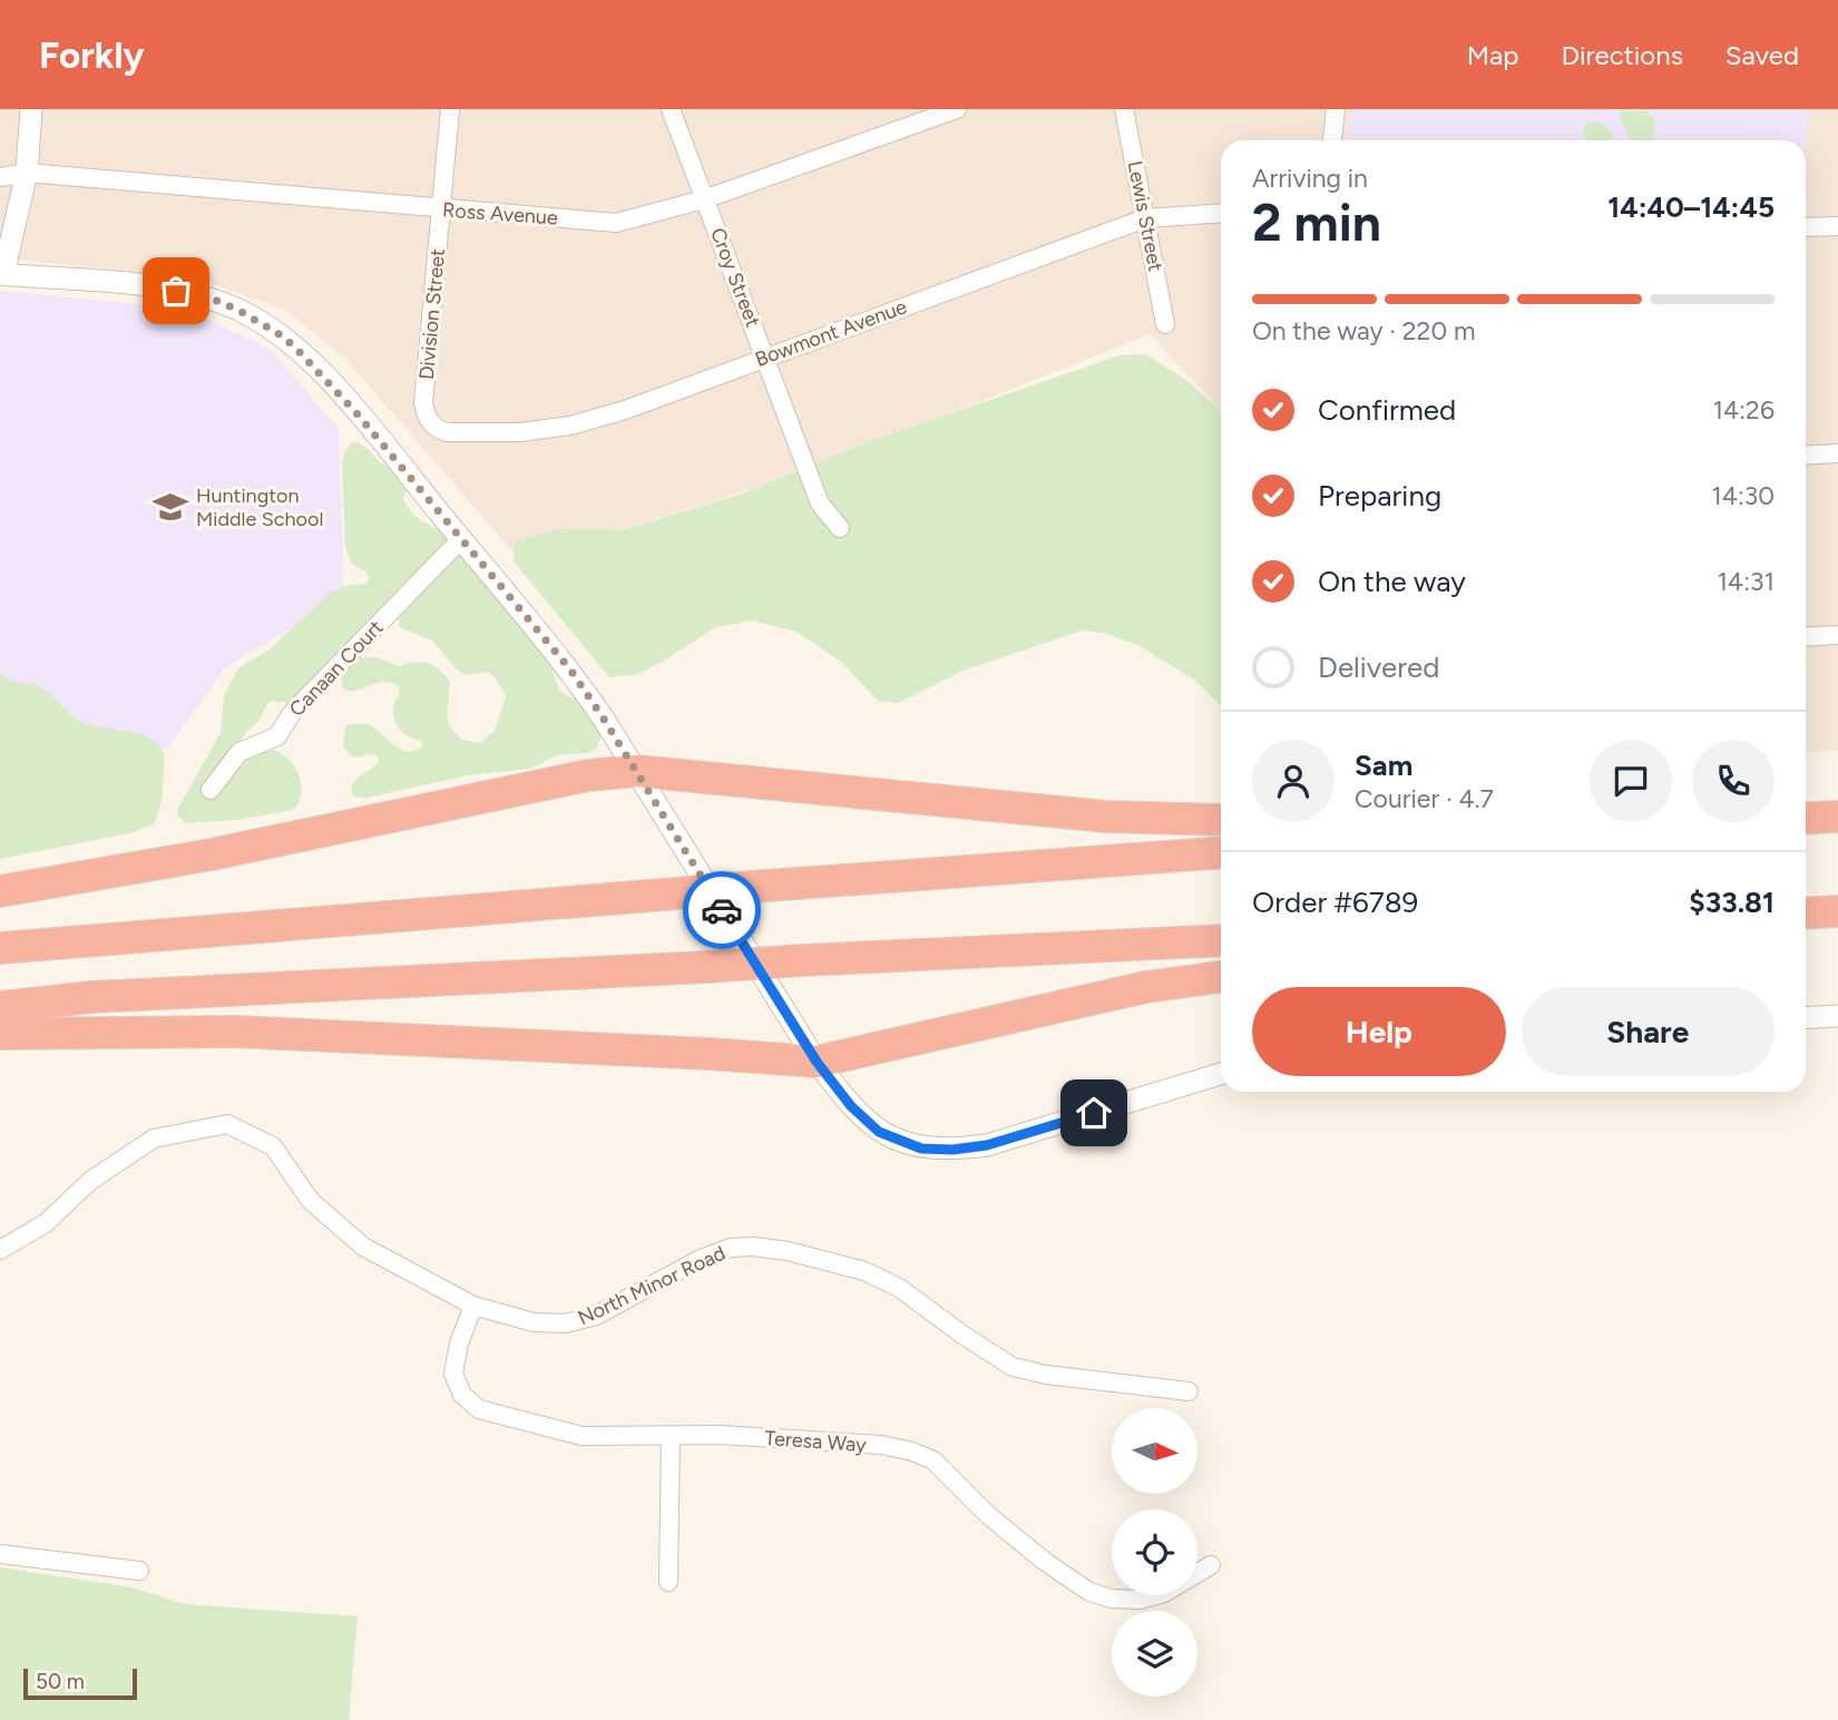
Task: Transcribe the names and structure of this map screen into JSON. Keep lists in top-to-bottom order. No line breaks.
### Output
{"streets":{"street":["Ross Avenue","Lewis Street","Croy Street","Division Street","Bowmont Avenue","Canaan Court","North Minor Road","Teresa Way"]},"crossings":[["Ross Avenue","Croy Street"],["Ross Avenue","Division Street"],["Lewis Street","Bowmont Avenue"],["Croy Street","Bowmont Avenue"],["Division Street","Bowmont Avenue"],["North Minor Road","Teresa Way"]],"places":{"school or university":["Huntington Middle School"]},"scale_bar":"50 m","north":"right","page":{"header":"Forkly","nav":["Map","Directions","Saved"],"heading":["2 min","Arriving in","14:40–14:45"],"panel":["Sam","Courier · 4.7","Order #6789","$33.81"],"bar":"On the way · 220 m","list":[["Confirmed","14:26"],["Preparing","14:30"],["On the way","14:31"],"Delivered"],"buttons":["Help","Share"],"scale":"50 m"}}
